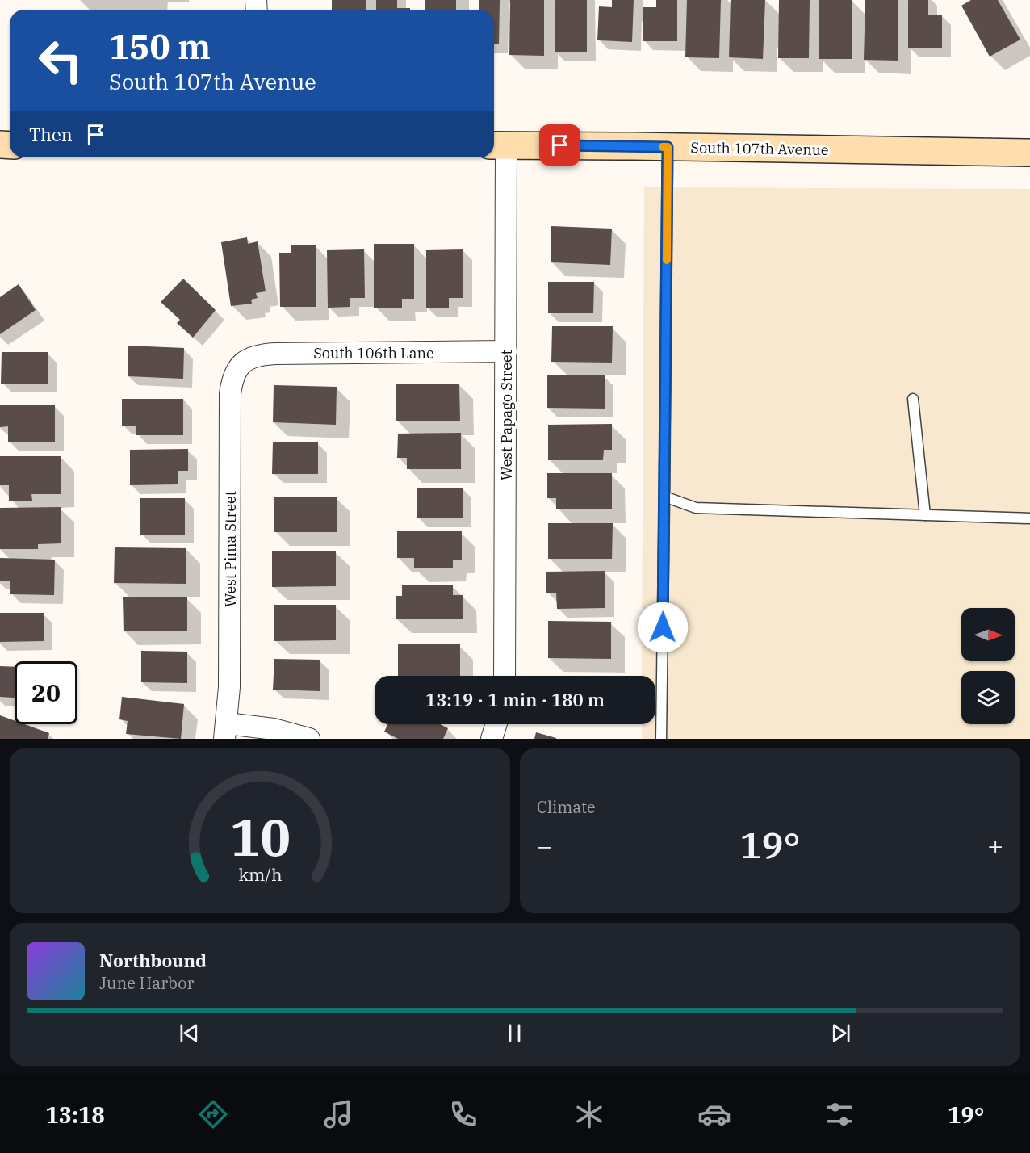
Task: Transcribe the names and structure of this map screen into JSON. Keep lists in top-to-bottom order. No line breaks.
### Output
{"streets":{"main road":["South 107th Avenue"],"street":["South 106th Lane","West Papago Street","West Pima Street"]},"crossings":[["South 107th Avenue","West Papago Street"],["South 106th Lane","West Papago Street"],["South 106th Lane","West Pima Street"]],"north":"right","page":{"turn":["150 m","South 107th Avenue"],"then":"Then","limit":"20","trip":"13:19 · 1 min · 180 m","tile":"Climate","heat":["−","19°","+"],"song":["Northbound","June Harbor"],"tabs":["13:18","19°"],"gauge":["10","km/h"]}}
